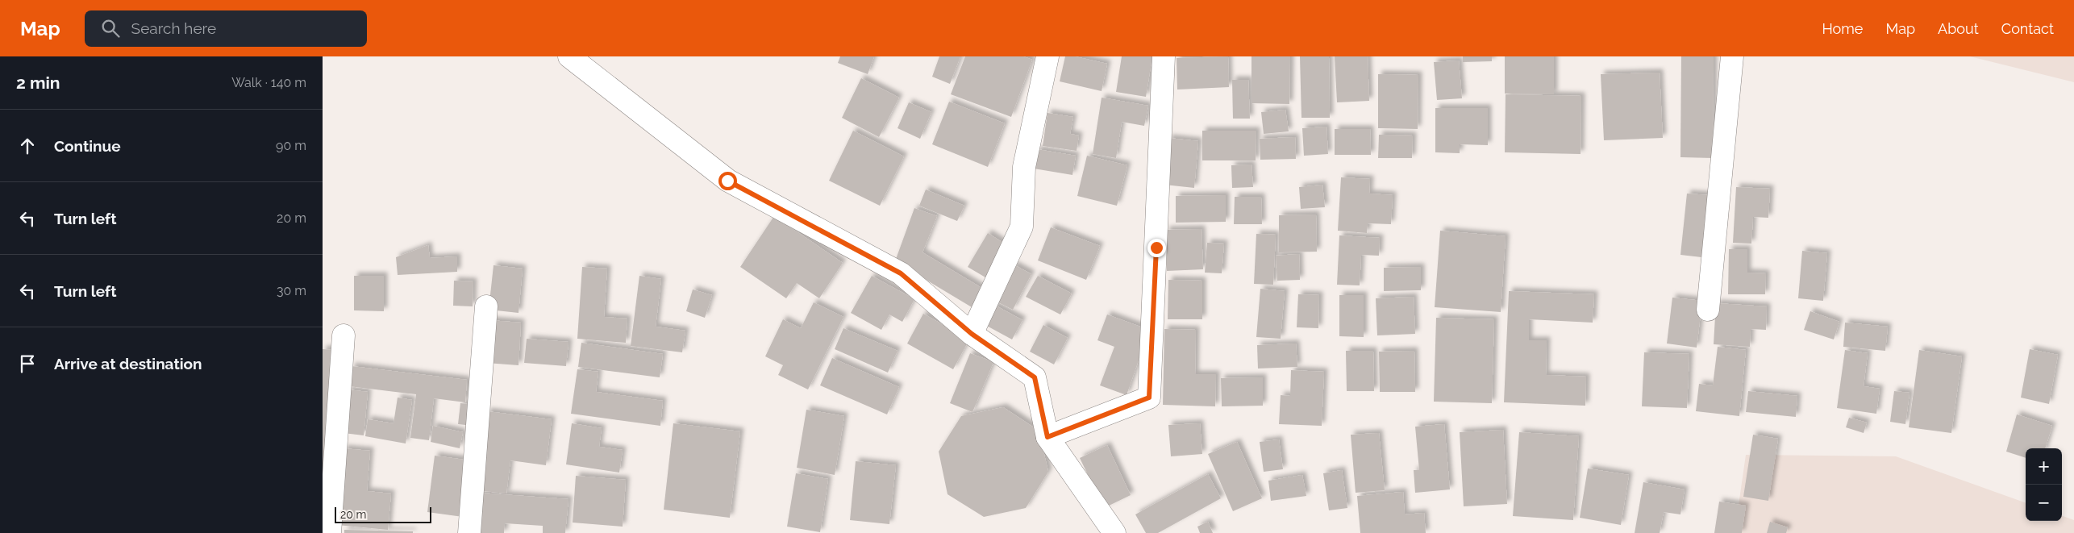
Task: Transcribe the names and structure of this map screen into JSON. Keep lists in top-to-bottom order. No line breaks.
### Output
{"scale_bar":"20 m","page":{"header":"Map","search":"Search here","nav":["Home","Map","About","Contact"],"heading":["2 min","Walk · 140 m"],"list":[["Continue","90 m"],["Turn left","20 m"],["Turn left","30 m"],"Arrive at destination"],"map_buttons":["+","−"],"scale":"20 m"}}
